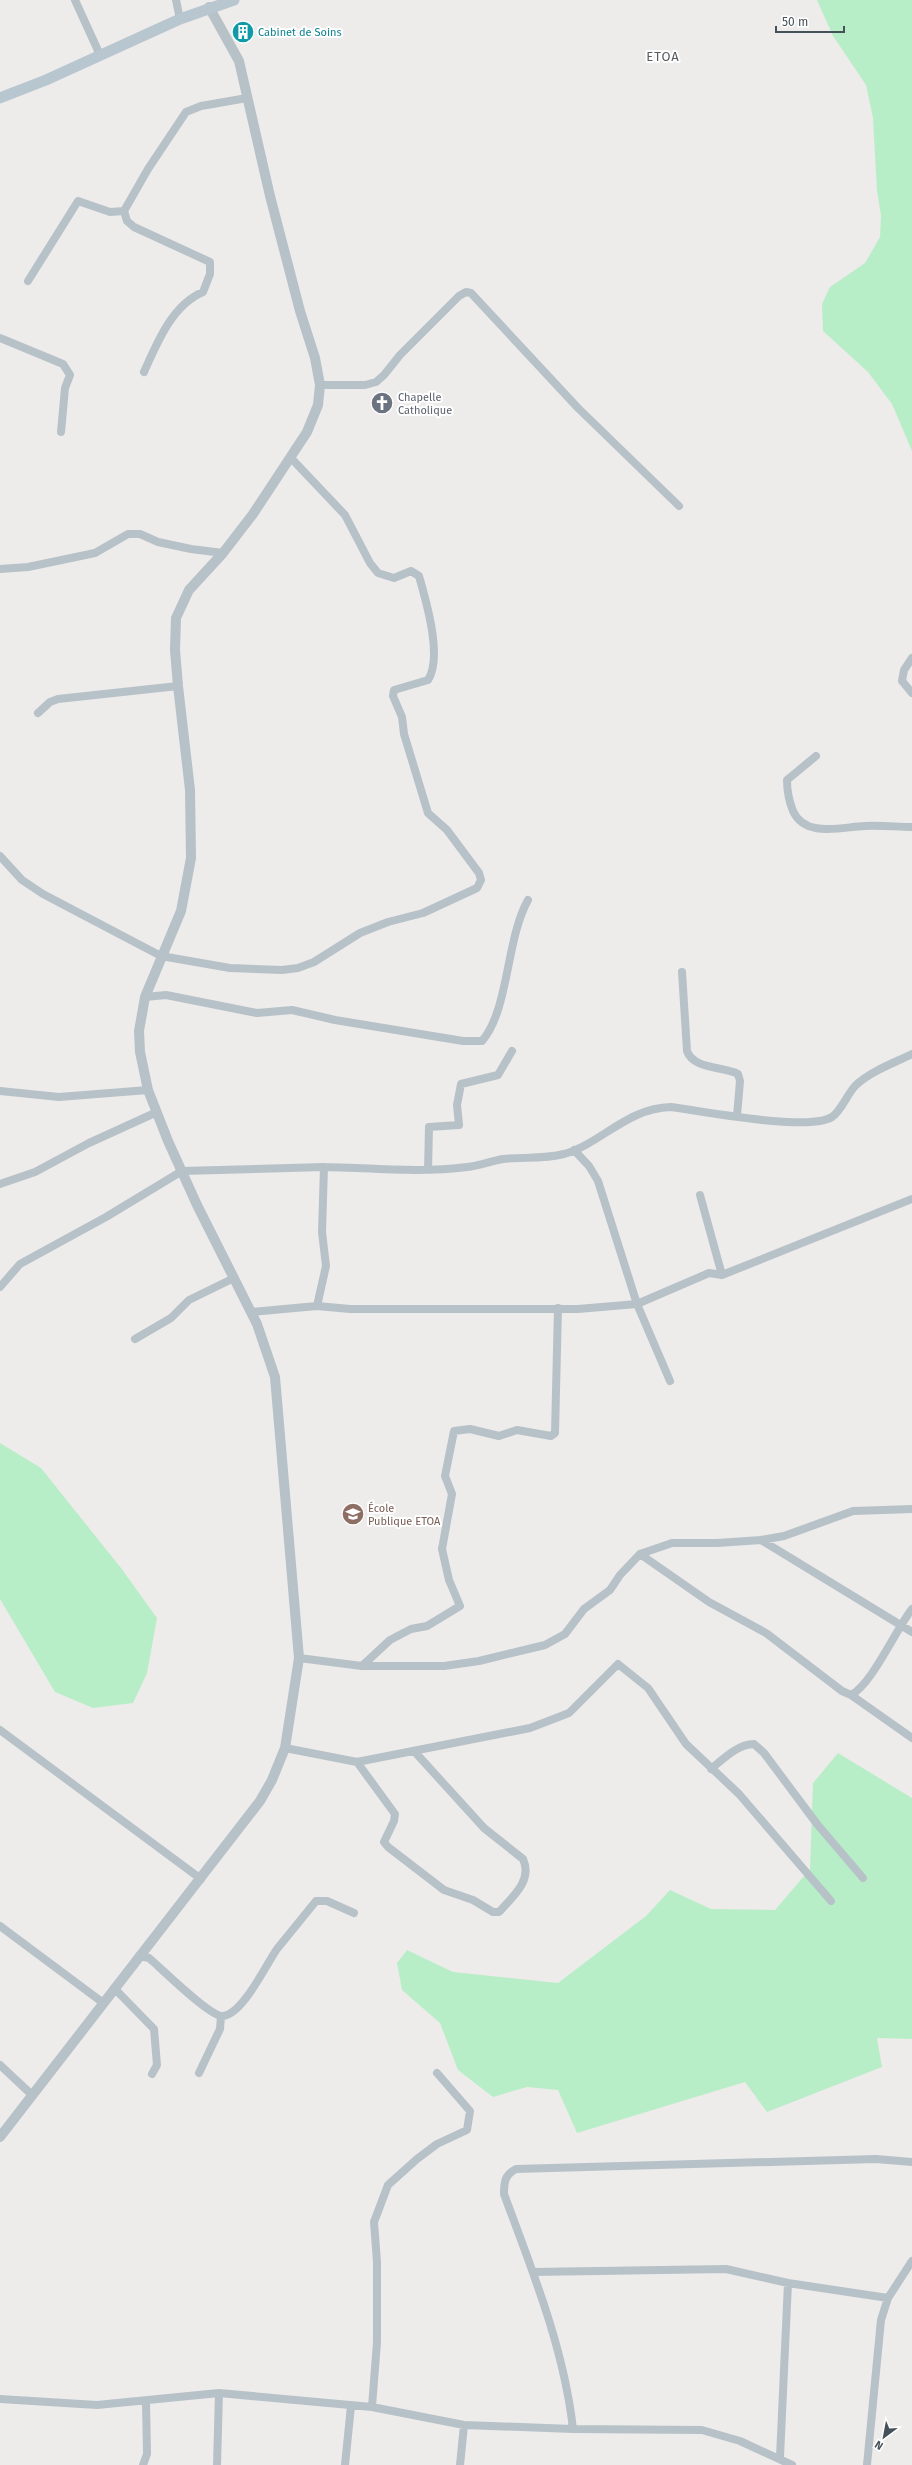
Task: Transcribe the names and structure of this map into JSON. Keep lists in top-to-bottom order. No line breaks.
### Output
{"districts":["ETOA"],"places":{"building":["Cabinet de Soins"],"church":["Chapelle Catholique"],"school or university":["École Publique ETOA"]},"scale_bar":"50 m","north":"bottom left"}
